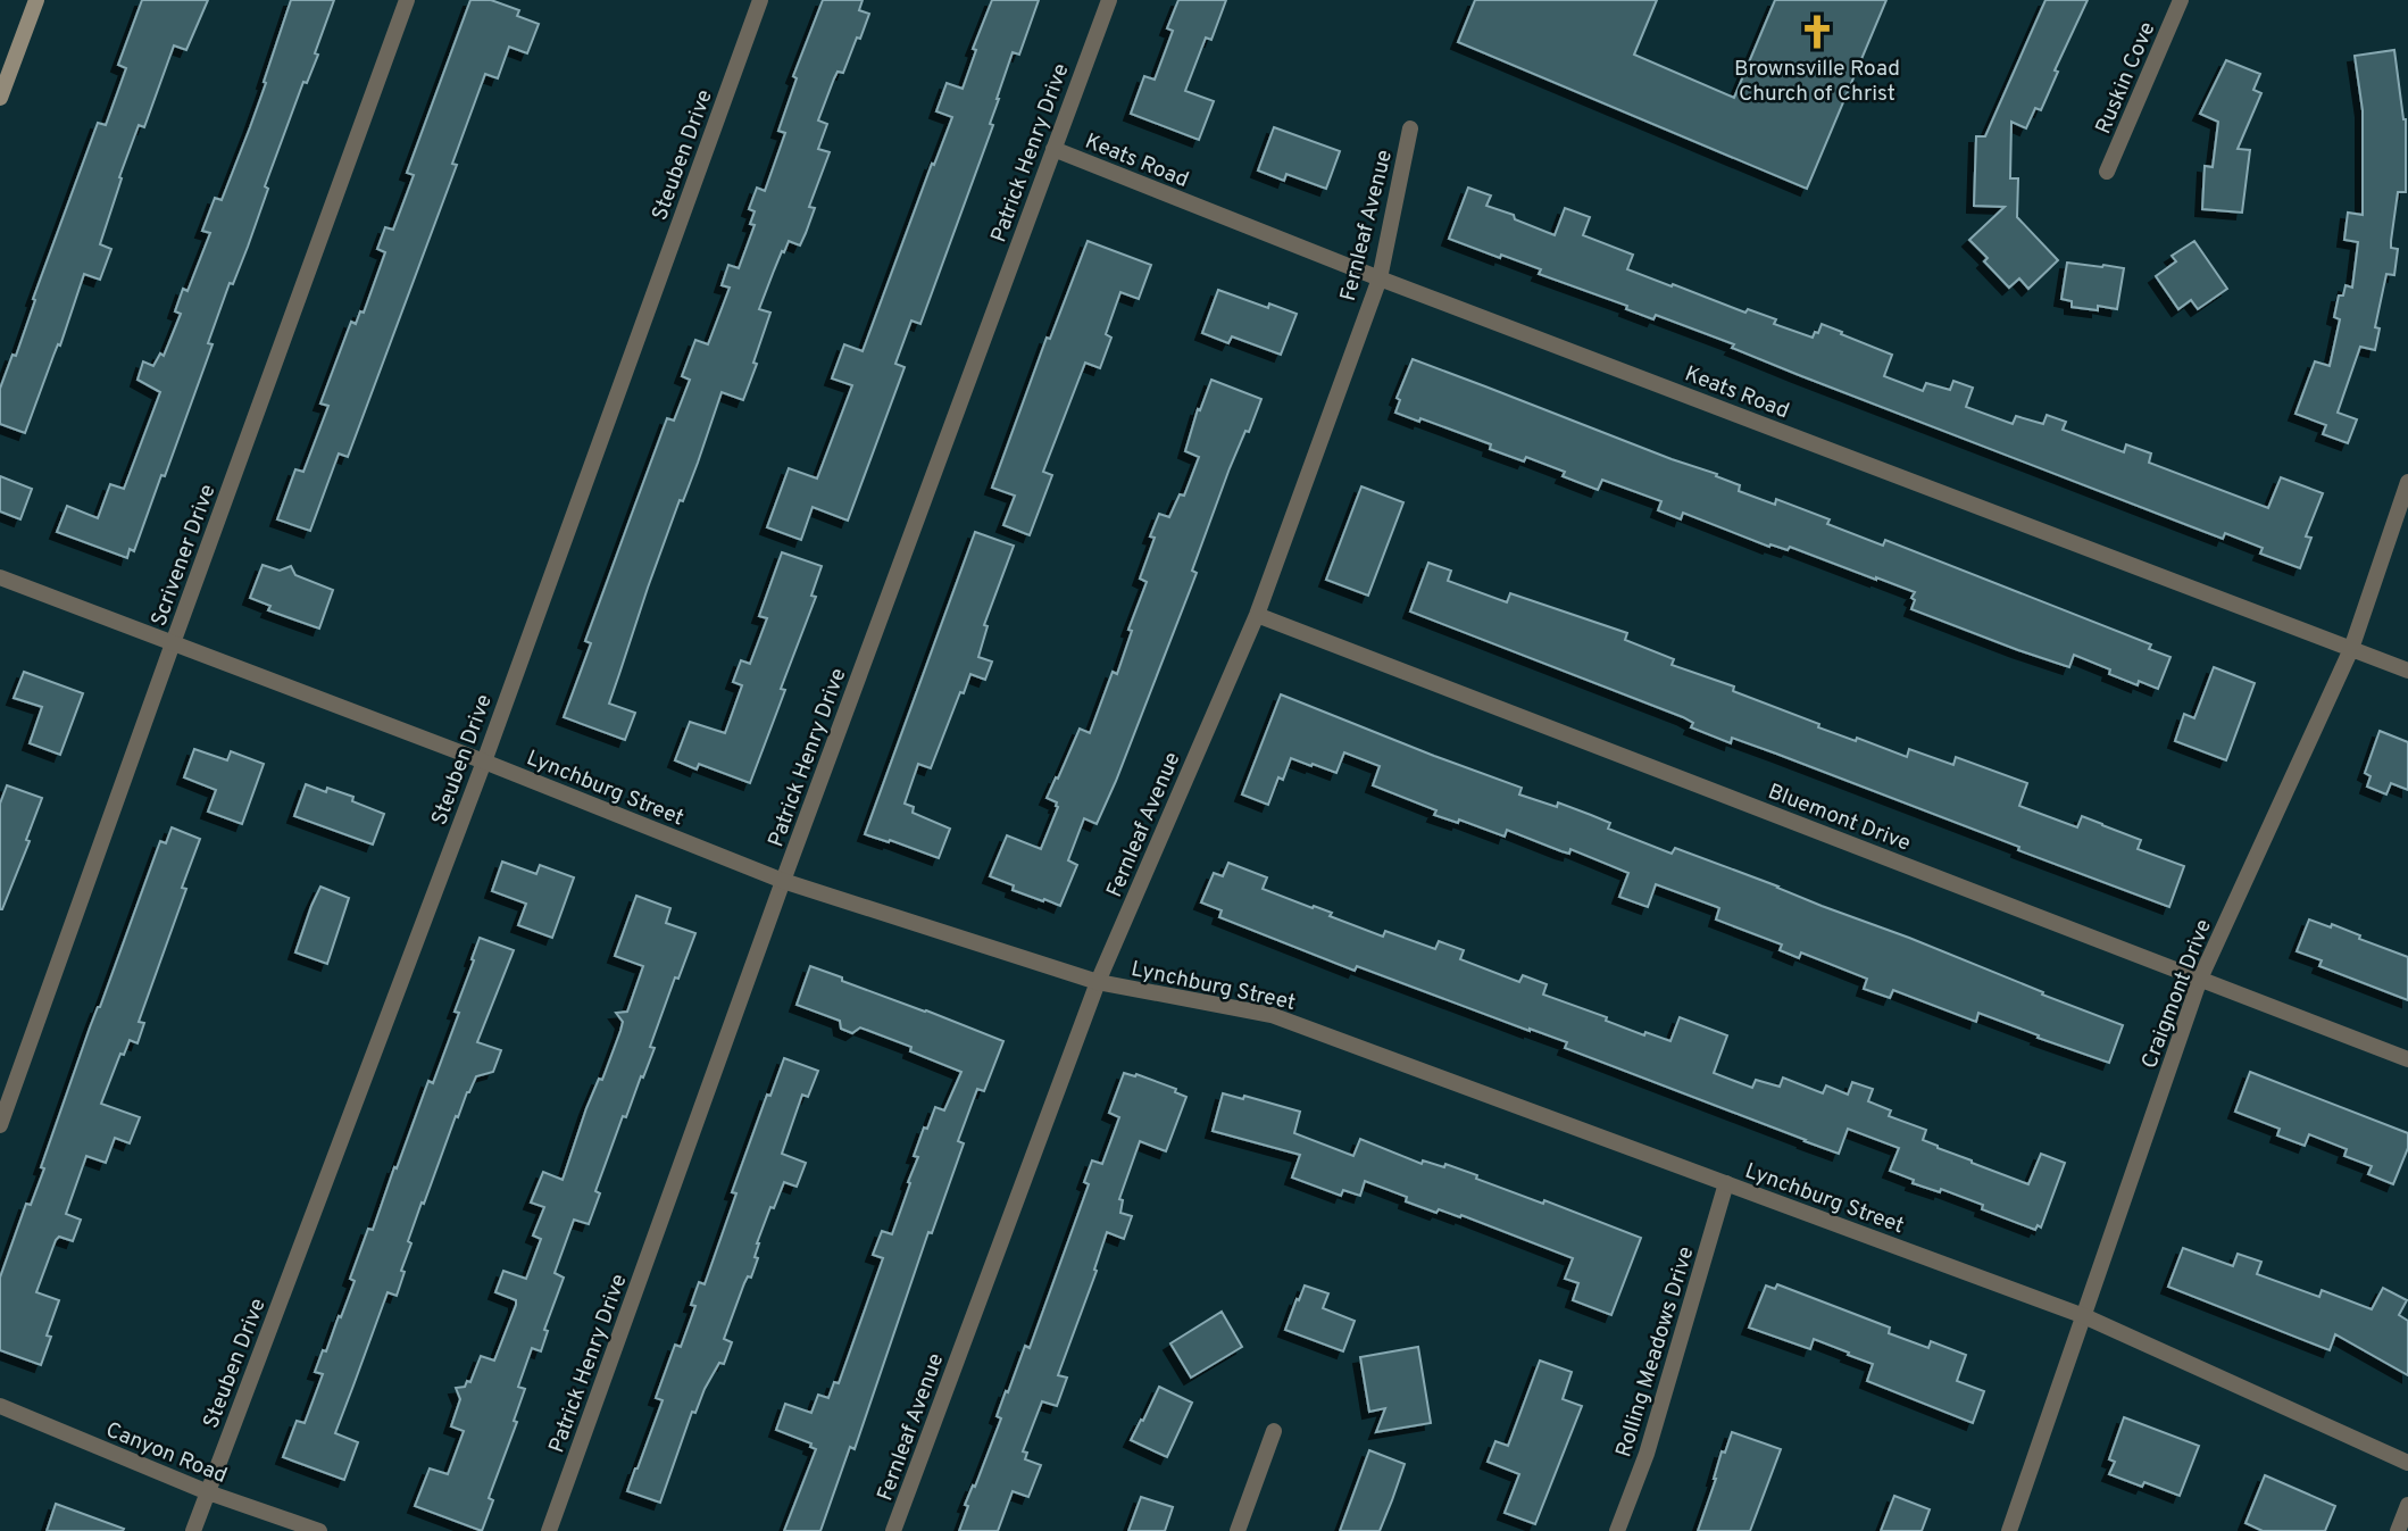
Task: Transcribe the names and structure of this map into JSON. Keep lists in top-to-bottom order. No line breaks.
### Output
{"streets":{"street":["Ruskin Cove","Patrick Henry Drive","Steuben Drive","Keats Road","Fernleaf Avenue","Scrivener Drive","Lynchburg Street","Bluemont Drive","Craigmont Drive","Rolling Meadows Drive","Canyon Road"]},"crossings":[["Patrick Henry Drive","Keats Road"],["Patrick Henry Drive","Lynchburg Street"],["Steuben Drive","Lynchburg Street"],["Steuben Drive","Canyon Road"],["Keats Road","Fernleaf Avenue"],["Keats Road","Craigmont Drive"],["Fernleaf Avenue","Lynchburg Street"],["Fernleaf Avenue","Bluemont Drive"],["Scrivener Drive","Lynchburg Street"],["Lynchburg Street","Craigmont Drive"],["Lynchburg Street","Rolling Meadows Drive"],["Bluemont Drive","Craigmont Drive"]],"places":{"church":["Brownsville Road Church of Christ"]}}
